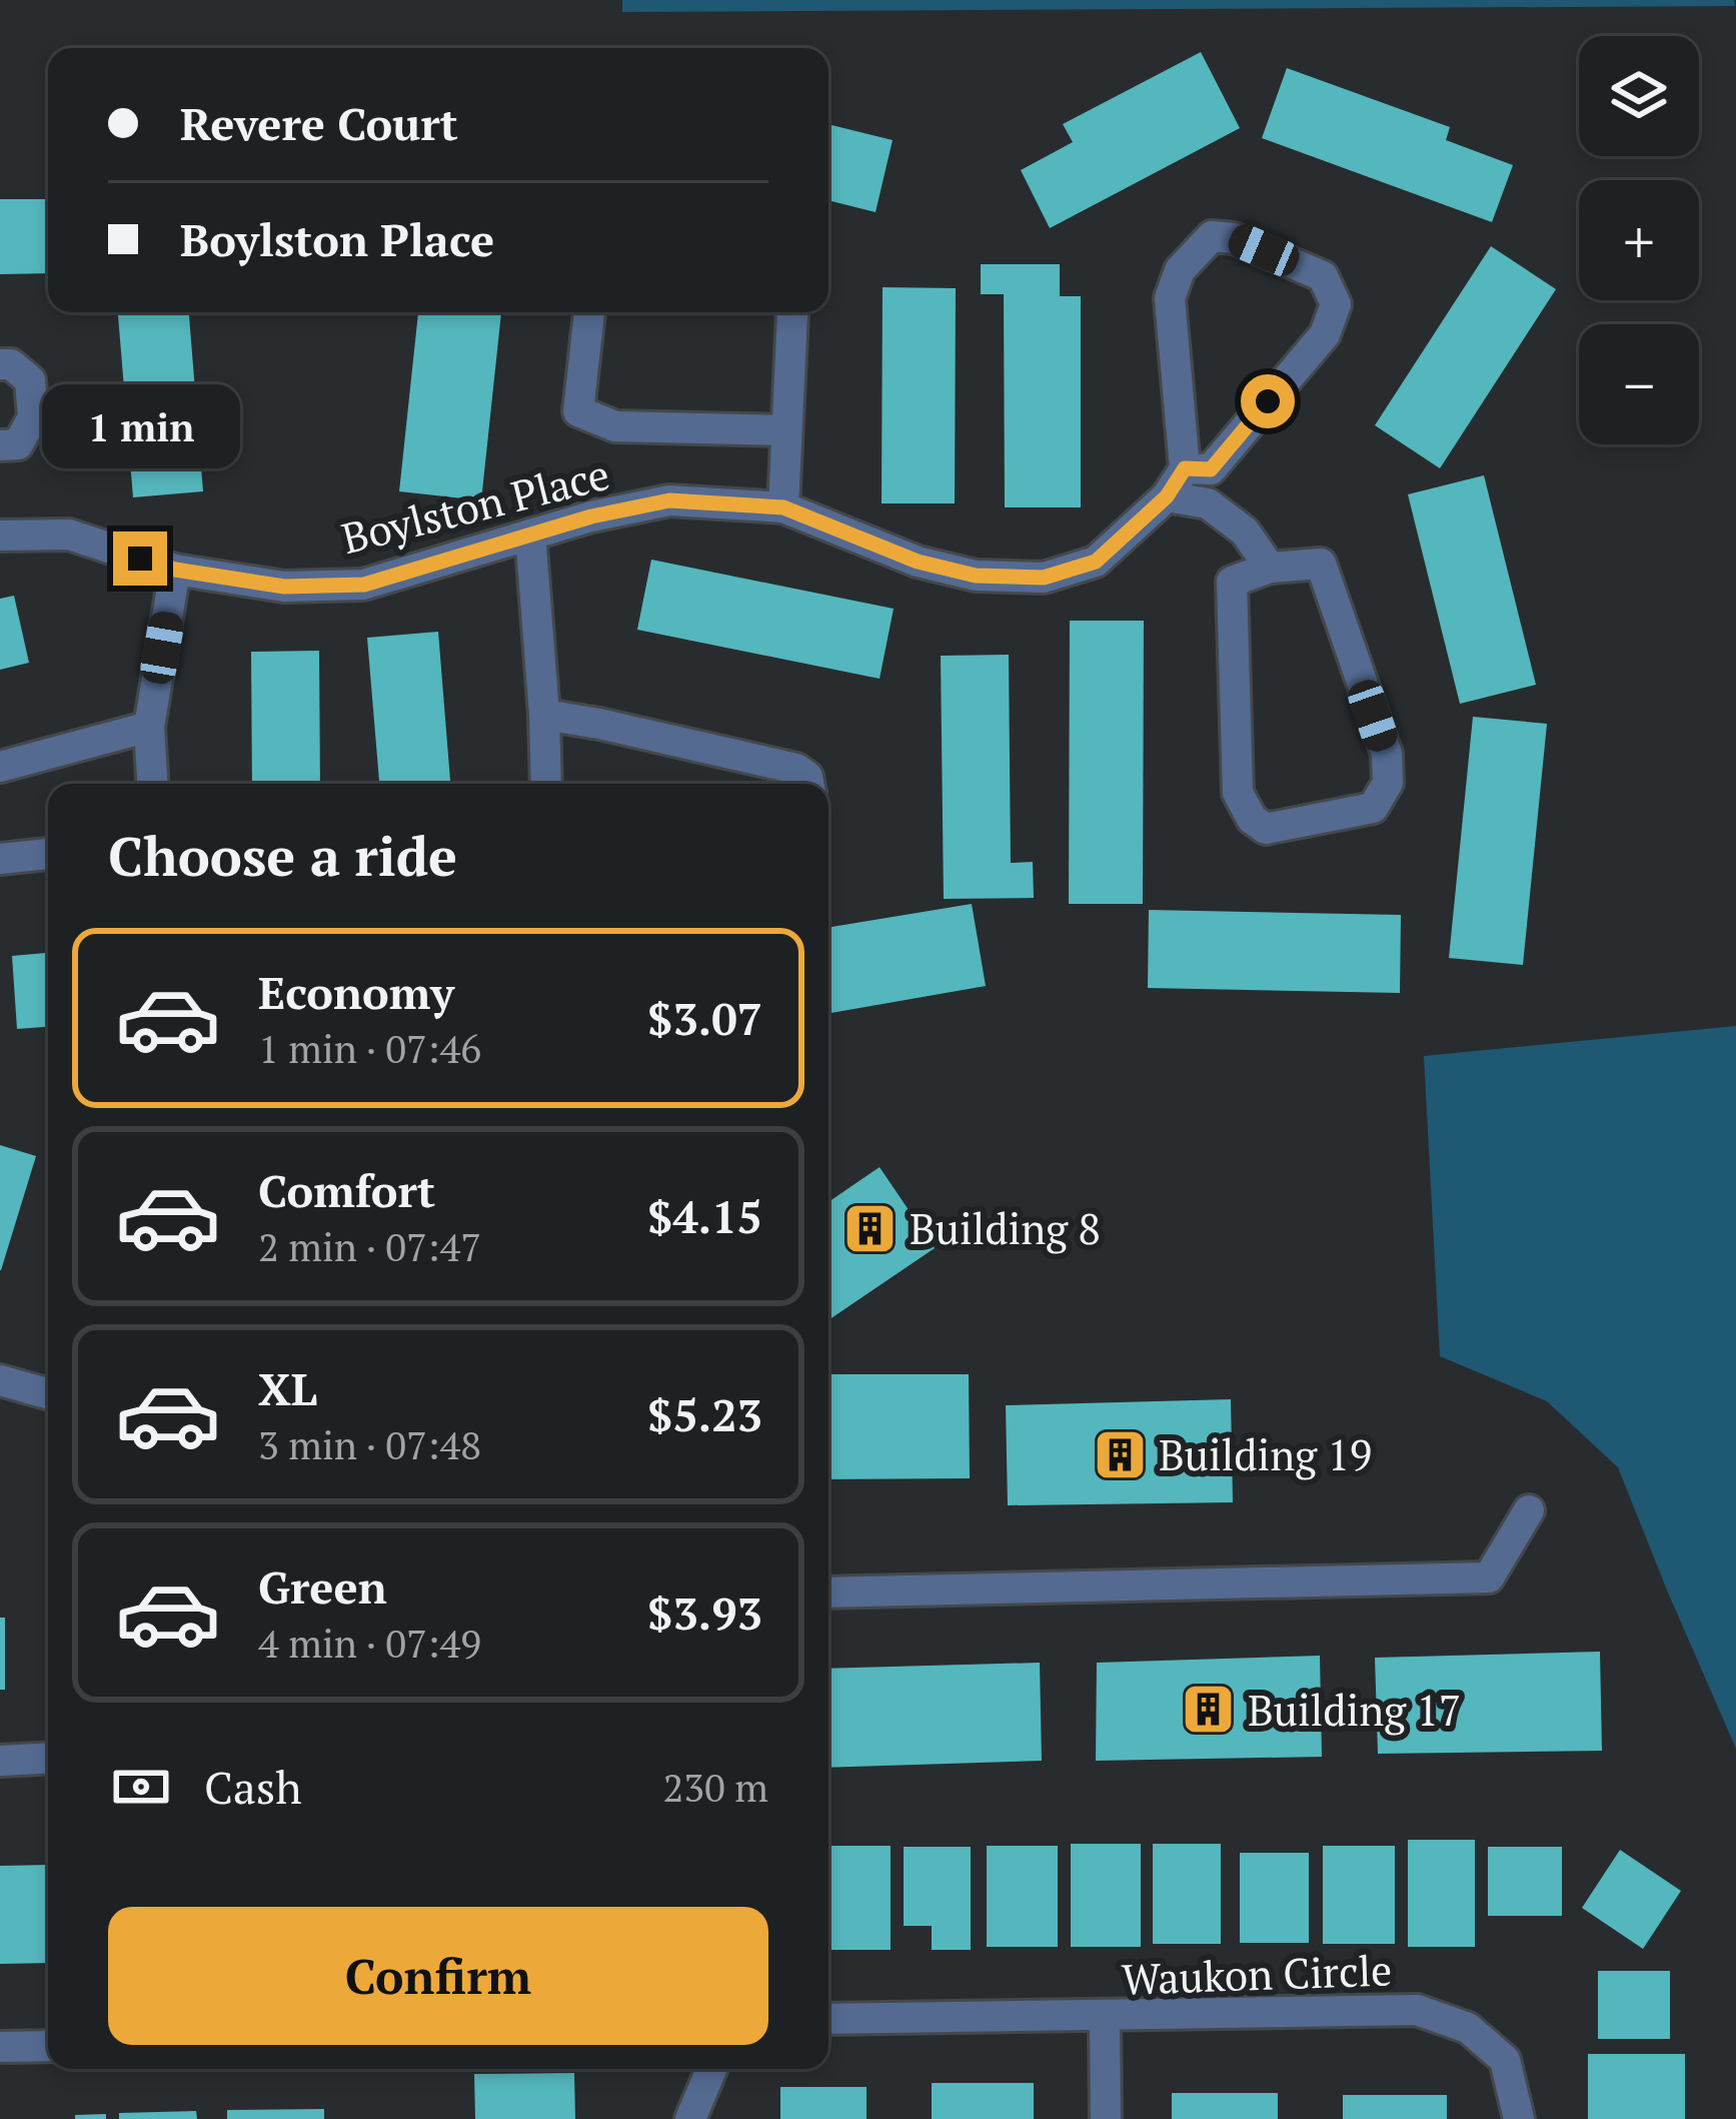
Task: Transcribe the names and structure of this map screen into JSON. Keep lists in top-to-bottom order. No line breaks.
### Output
{"streets":{"street":["Boylston Place","Waukon Circle"]},"places":{"building":["Building 8","Building 19","Building 17"]},"page":{"map_buttons":["+","−"],"banner":["Revere Court","Boylston Place"],"bubble":"1 min","heading":"Choose a ride","list":[{"name":"Economy","note":"1 min · 07:46","value":"$3.07"},{"name":"Comfort","note":"2 min · 07:47","value":"$4.15"},{"name":"XL","note":"3 min · 07:48","value":"$5.23"},{"name":"Green","note":"4 min · 07:49","value":"$3.93"}],"pay":["Cash","230 m"],"buttons":"Confirm"}}
